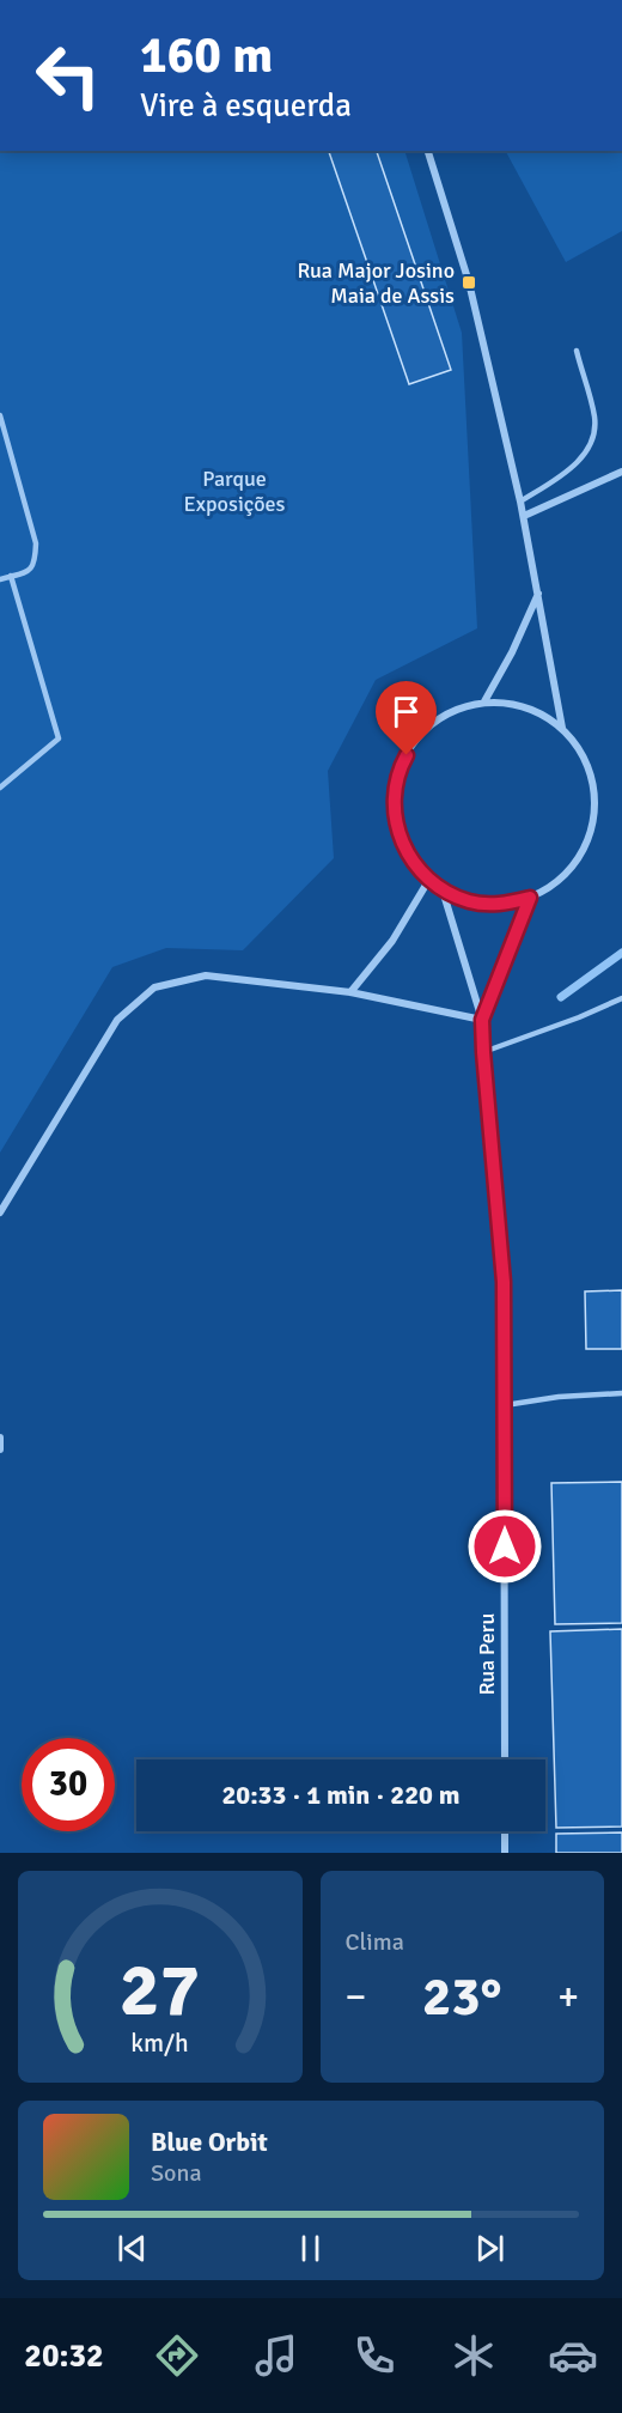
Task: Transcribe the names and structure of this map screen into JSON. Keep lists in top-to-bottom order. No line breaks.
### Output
{"streets":{"street":["Rua Peru"]},"parks":["Parque Exposições"],"places":{"transit":["Rua Major Josino Maia de Assis"]},"page":{"turn":["160 m","Vire à esquerda"],"limit":"30","trip":"20:33 · 1 min · 220 m","tile":"Clima","heat":["−","23°","+"],"song":["Blue Orbit","Sona"],"tabs":"20:32","gauge":["27","km/h"]}}
